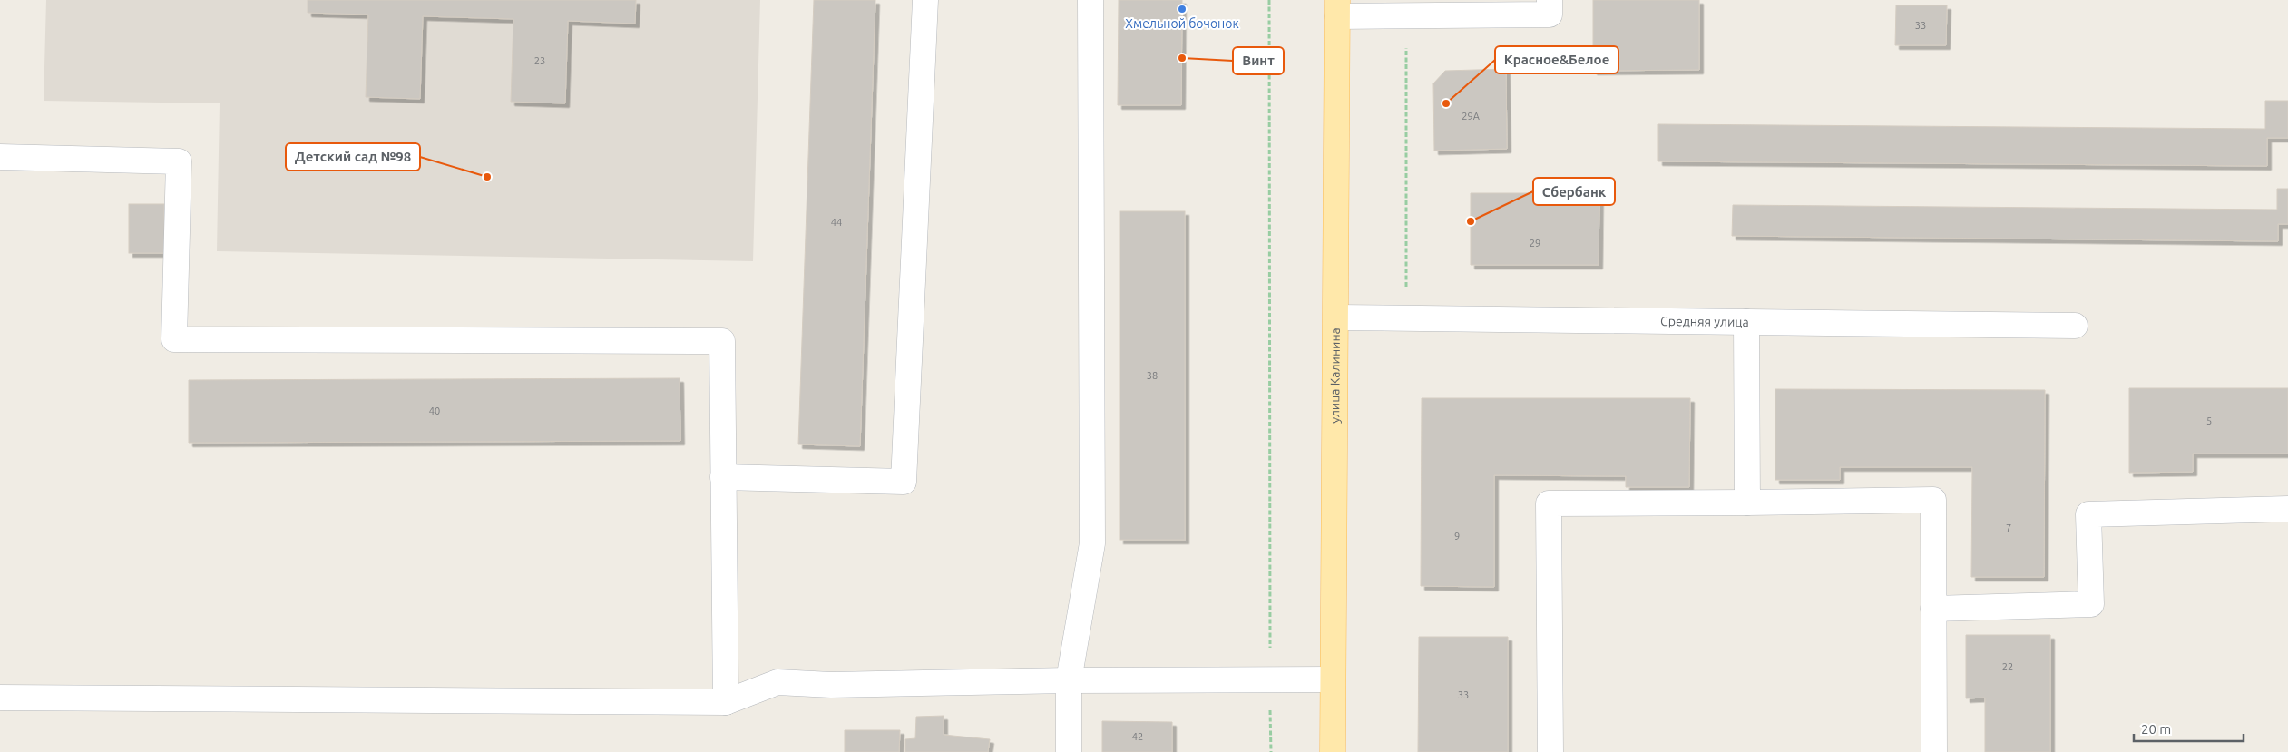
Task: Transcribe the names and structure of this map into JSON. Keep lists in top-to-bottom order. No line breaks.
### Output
{"streets":{"main road":["улица Калинина"],"street":["Средняя улица"]},"crossings":[["Средняя улица","улица Калинина"]],"places":["Хмельной бочонок","Винт","Красное&Белое","Детский сад №98","Сбербанк"],"house_numbers":["33","23","29А","44","29","38","40","5","7","9","22","33","42"],"scale_bar":"20 m"}
